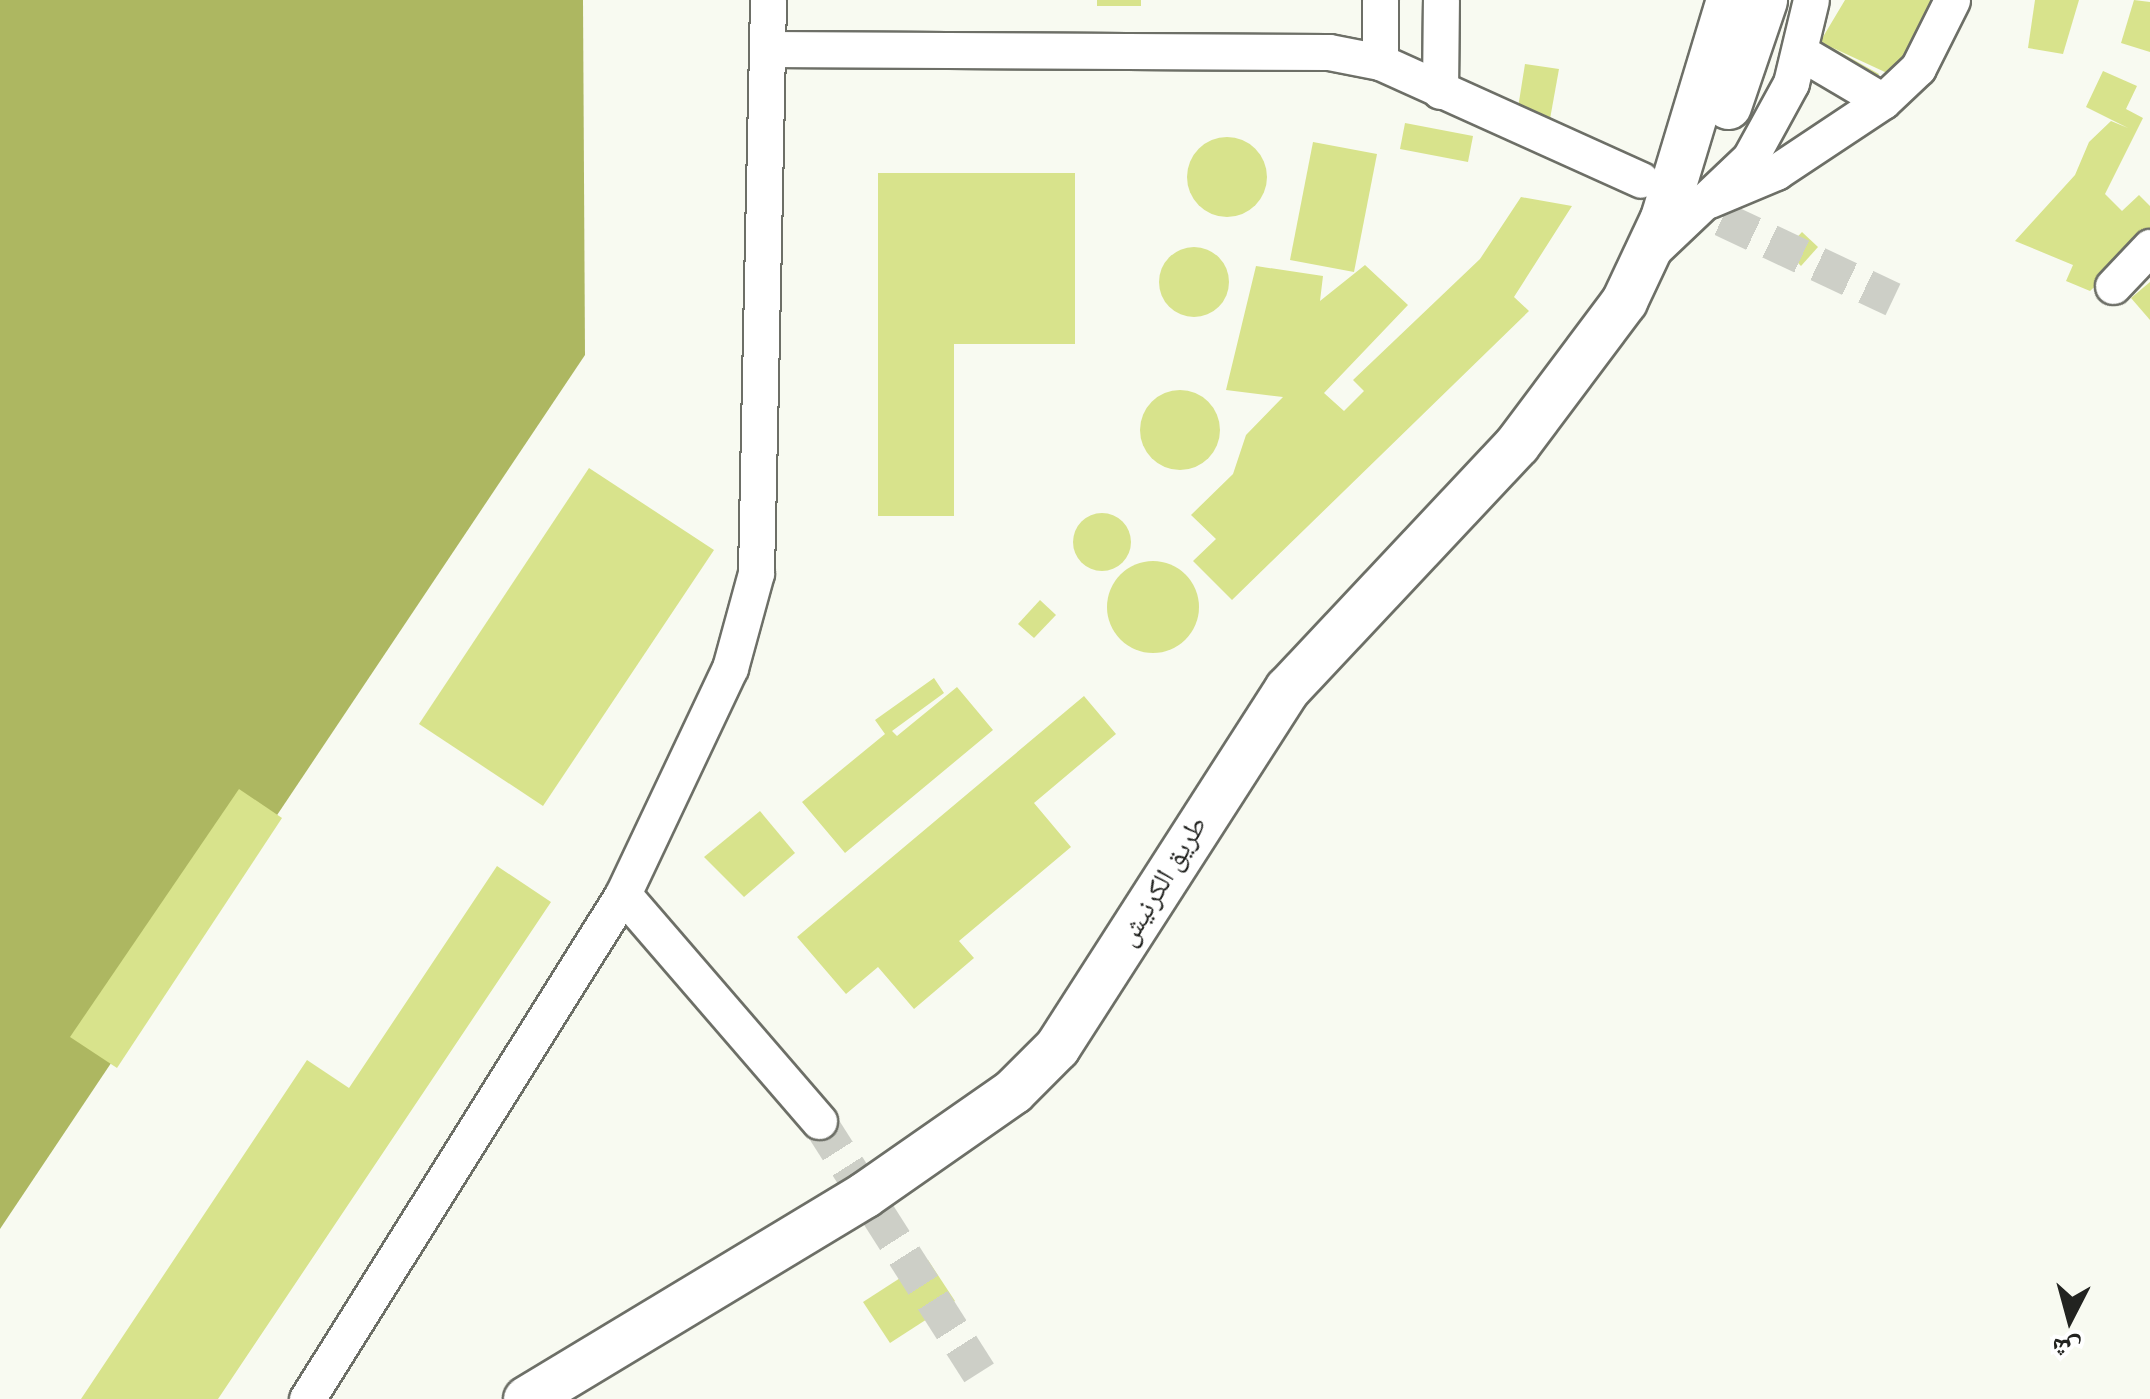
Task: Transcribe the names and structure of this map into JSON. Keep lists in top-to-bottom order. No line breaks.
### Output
{"streets":{"main road":["طريق الكرنيش"]},"north":"bottom"}
